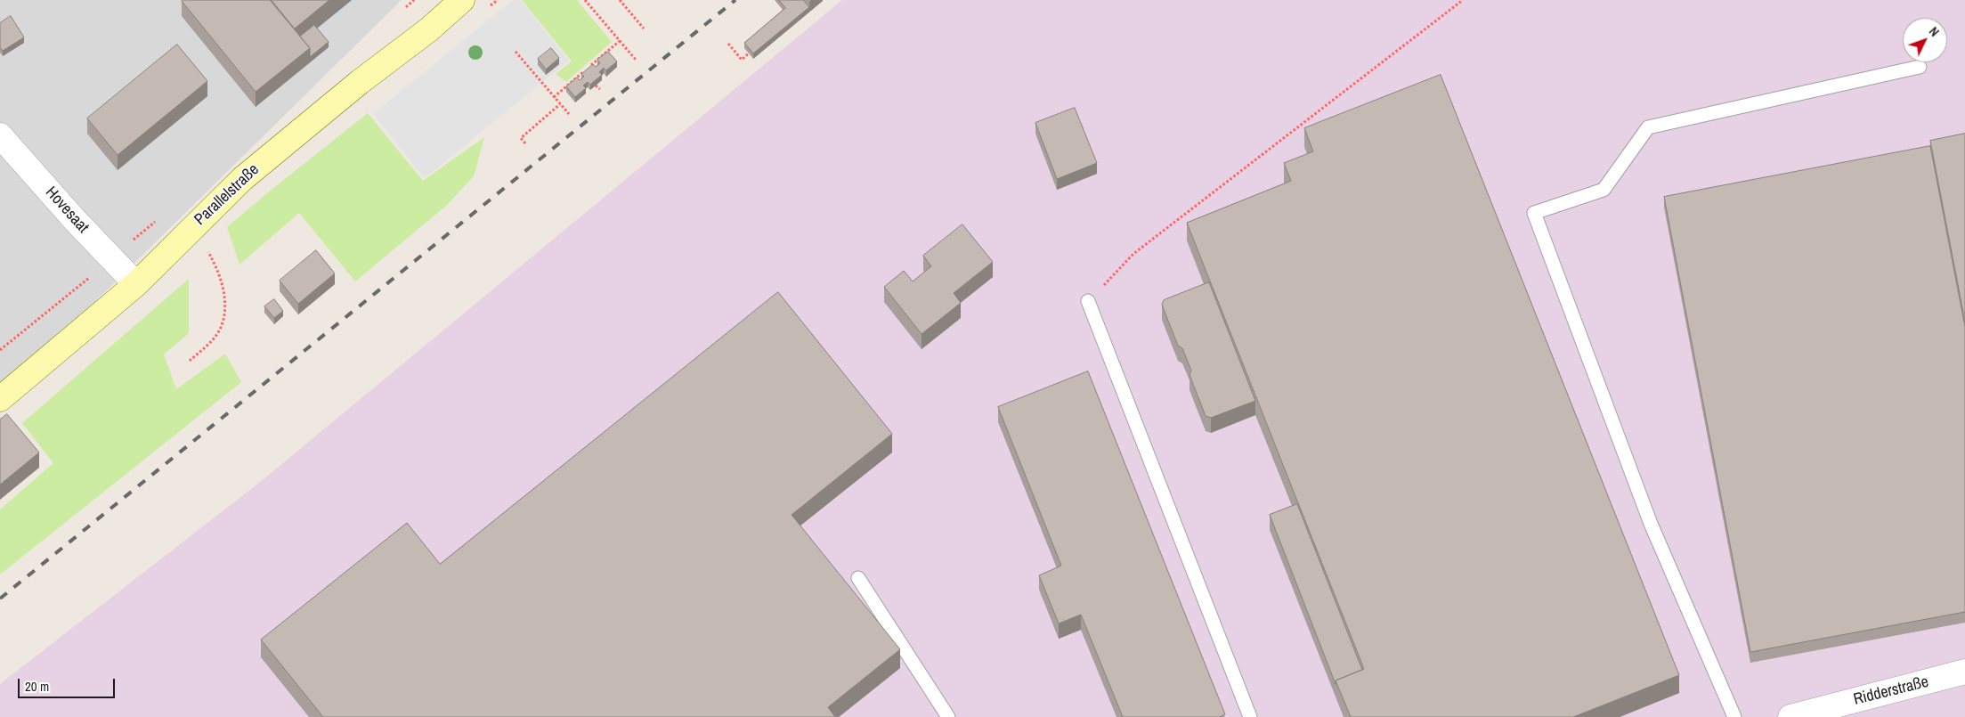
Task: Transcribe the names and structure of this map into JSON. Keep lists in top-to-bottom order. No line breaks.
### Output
{"streets":{"main road":["Parallelstraße"],"street":["Hovesaat","Ridderstraße"]},"crossings":[["Parallelstraße","Hovesaat"]],"scale_bar":"20 m","north":"top right"}
